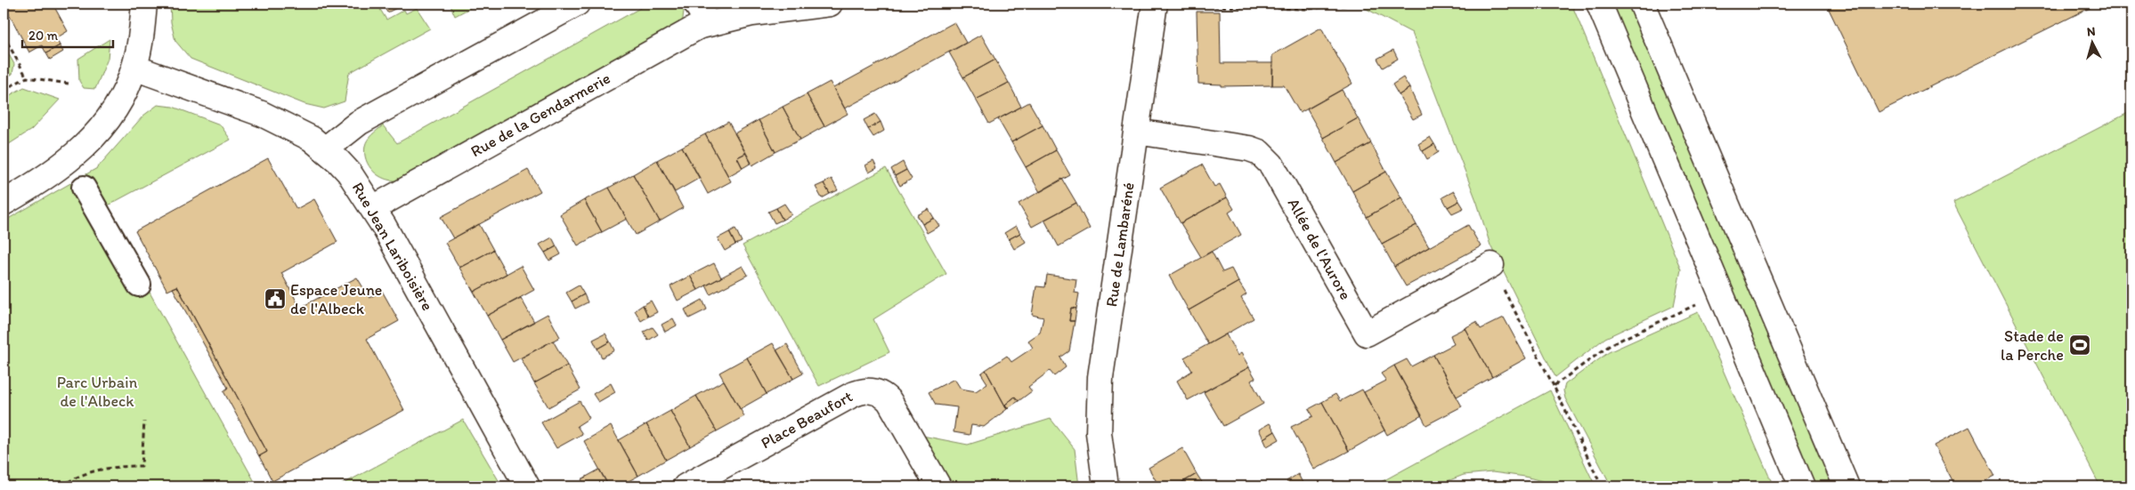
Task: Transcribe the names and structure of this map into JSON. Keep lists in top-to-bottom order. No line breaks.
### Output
{"streets":{"street":["Rue de la Gendarmerie","Rue de Lambaréné","Rue Jean Lariboisière","Allée de l'Aurore","Place Beaufort"]},"crossings":[["Rue de la Gendarmerie","Rue Jean Lariboisière"],["Rue de Lambaréné","Allée de l'Aurore"]],"parks":["Parc Urbain de l'Albeck"],"places":{"public building":["Espace Jeune de l'Albeck"],"sports":["Stade de la Perche"]},"scale_bar":"20 m","north":"top"}
